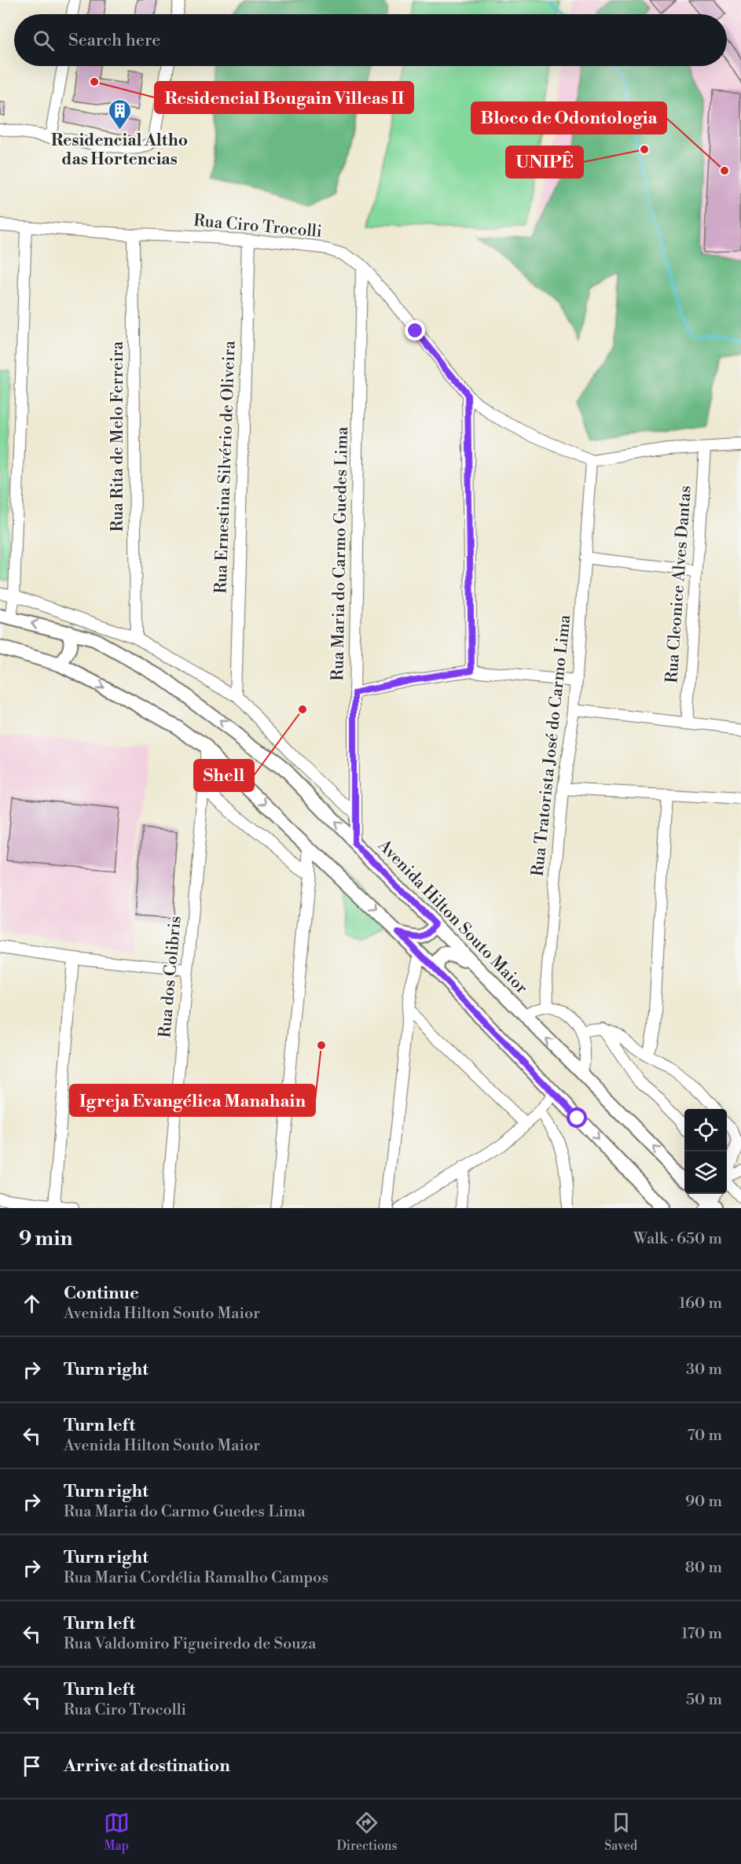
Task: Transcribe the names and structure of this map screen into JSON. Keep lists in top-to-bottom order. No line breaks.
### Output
{"streets":{"main road":["Avenida Hilton Souto Maior"],"street":["Rua Ciro Trocolli","Rua Rita de Melo Ferreira","Rua Ernestina Silvério de Oliveira","Rua Maria do Carmo Guedes Lima","Rua Cleonice Alves Dantas","Rua Tratorista José do Carmo Lima","Rua dos Colibris"]},"crossings":[["Rua Ciro Trocolli","Rua Rita de Melo Ferreira"],["Rua Ciro Trocolli","Rua Ernestina Silvério de Oliveira"],["Rua Ciro Trocolli","Rua Maria do Carmo Guedes Lima"],["Rua Ciro Trocolli","Rua Tratorista José do Carmo Lima"],["Rua Maria do Carmo Guedes Lima","Avenida Hilton Souto Maior"]],"places":{"other":["Residencial Bougain Villeas II","UNIPÊ","Bloco de Odontologia","Shell","Igreja Evangélica Manahain"],"building":["Residencial Altho das Hortencias"]},"page":{"search":"Search here","heading":["9 min","Walk · 650 m"],"list":[["Continue","Avenida Hilton Souto Maior","160 m"],["Turn right","30 m"],["Turn left","Avenida Hilton Souto Maior","70 m"],["Turn right","Rua Maria do Carmo Guedes Lima","90 m"],["Turn right","Rua Maria Cordélia Ramalho Campos","80 m"],["Turn left","Rua Valdomiro Figueiredo de Souza","170 m"],["Turn left","Rua Ciro Trocolli","50 m"],"Arrive at destination"],"nav":["Map","Directions","Saved"]}}
